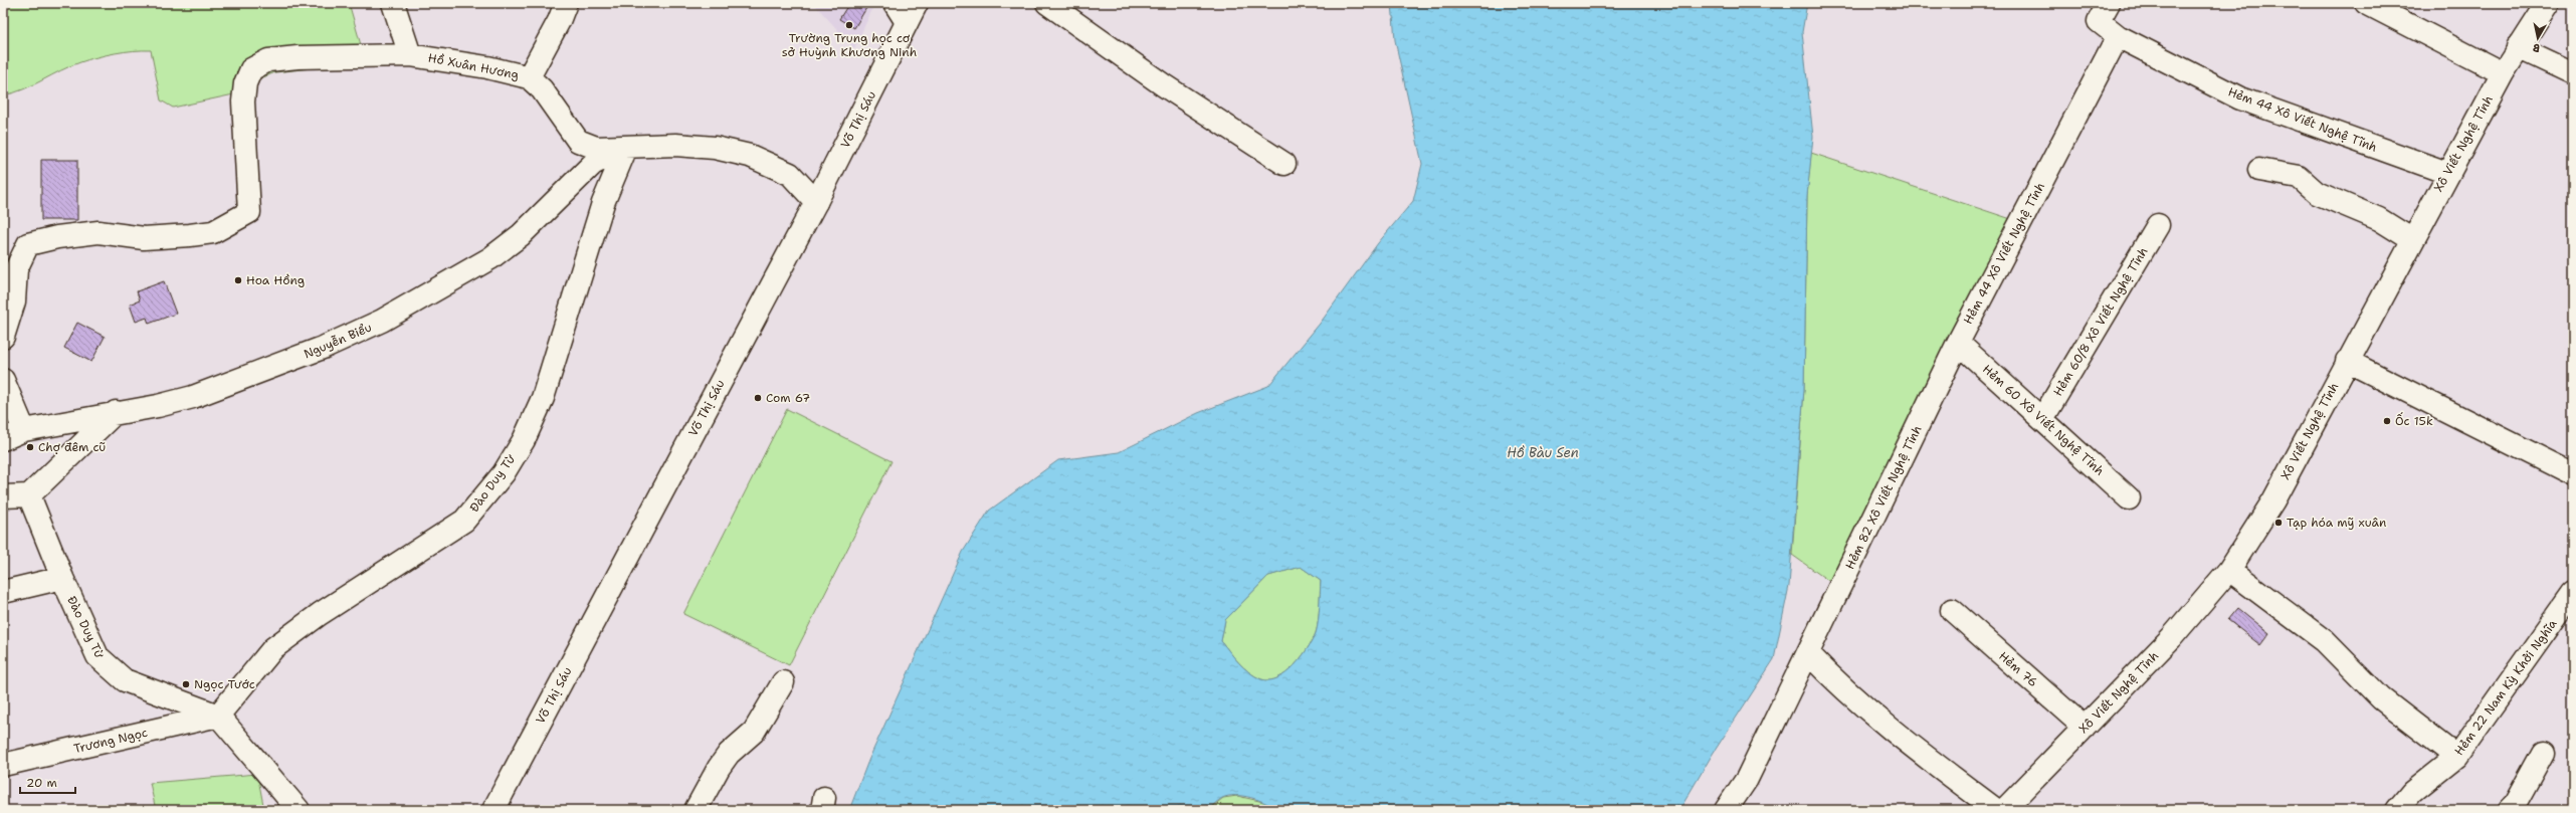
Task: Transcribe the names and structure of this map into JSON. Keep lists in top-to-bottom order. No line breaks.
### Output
{"streets":{"street":["Hồ Xuân Hương","Võ Thị Sáu","Hẻm 44 Xô Viết Nghệ Tĩnh","Xô Viết Nghệ Tĩnh","Hẻm 60/8 Xô Viết Nghệ Tĩnh","Nguyễn Biểu","Hẻm 60 Xô Viết Nghệ Tĩnh","Đào Duy Từ","Hẻm 82 Xô Viết Nghệ Tĩnh","Hẻm 76","Hẻm 22 Nam Kỳ Khởi Nghĩa","Trương Ngọc"]},"crossings":[["Hồ Xuân Hương","Võ Thị Sáu"],["Hồ Xuân Hương","Nguyễn Biểu"],["Hồ Xuân Hương","Đào Duy Từ"],["Hẻm 44 Xô Viết Nghệ Tĩnh","Xô Viết Nghệ Tĩnh"],["Hẻm 44 Xô Viết Nghệ Tĩnh","Hẻm 60 Xô Viết Nghệ Tĩnh"],["Hẻm 44 Xô Viết Nghệ Tĩnh","Hẻm 82 Xô Viết Nghệ Tĩnh"],["Xô Viết Nghệ Tĩnh","Hẻm 76"],["Hẻm 60/8 Xô Viết Nghệ Tĩnh","Hẻm 60 Xô Viết Nghệ Tĩnh"],["Nguyễn Biểu","Đào Duy Từ"],["Hẻm 60 Xô Viết Nghệ Tĩnh","Hẻm 82 Xô Viết Nghệ Tĩnh"],["Đào Duy Từ","Trương Ngọc"]],"water":["Hồ Bàu Sen"],"places":["Trường Trung học cơ sở Huỳnh Khương Ninh","Hoa Hồng","Com 67","Ốc 15k","Chợ đêm cũ","Tạp hóa mỹ xuân","Ngọc Tước"],"scale_bar":"20 m","north":"bottom"}
